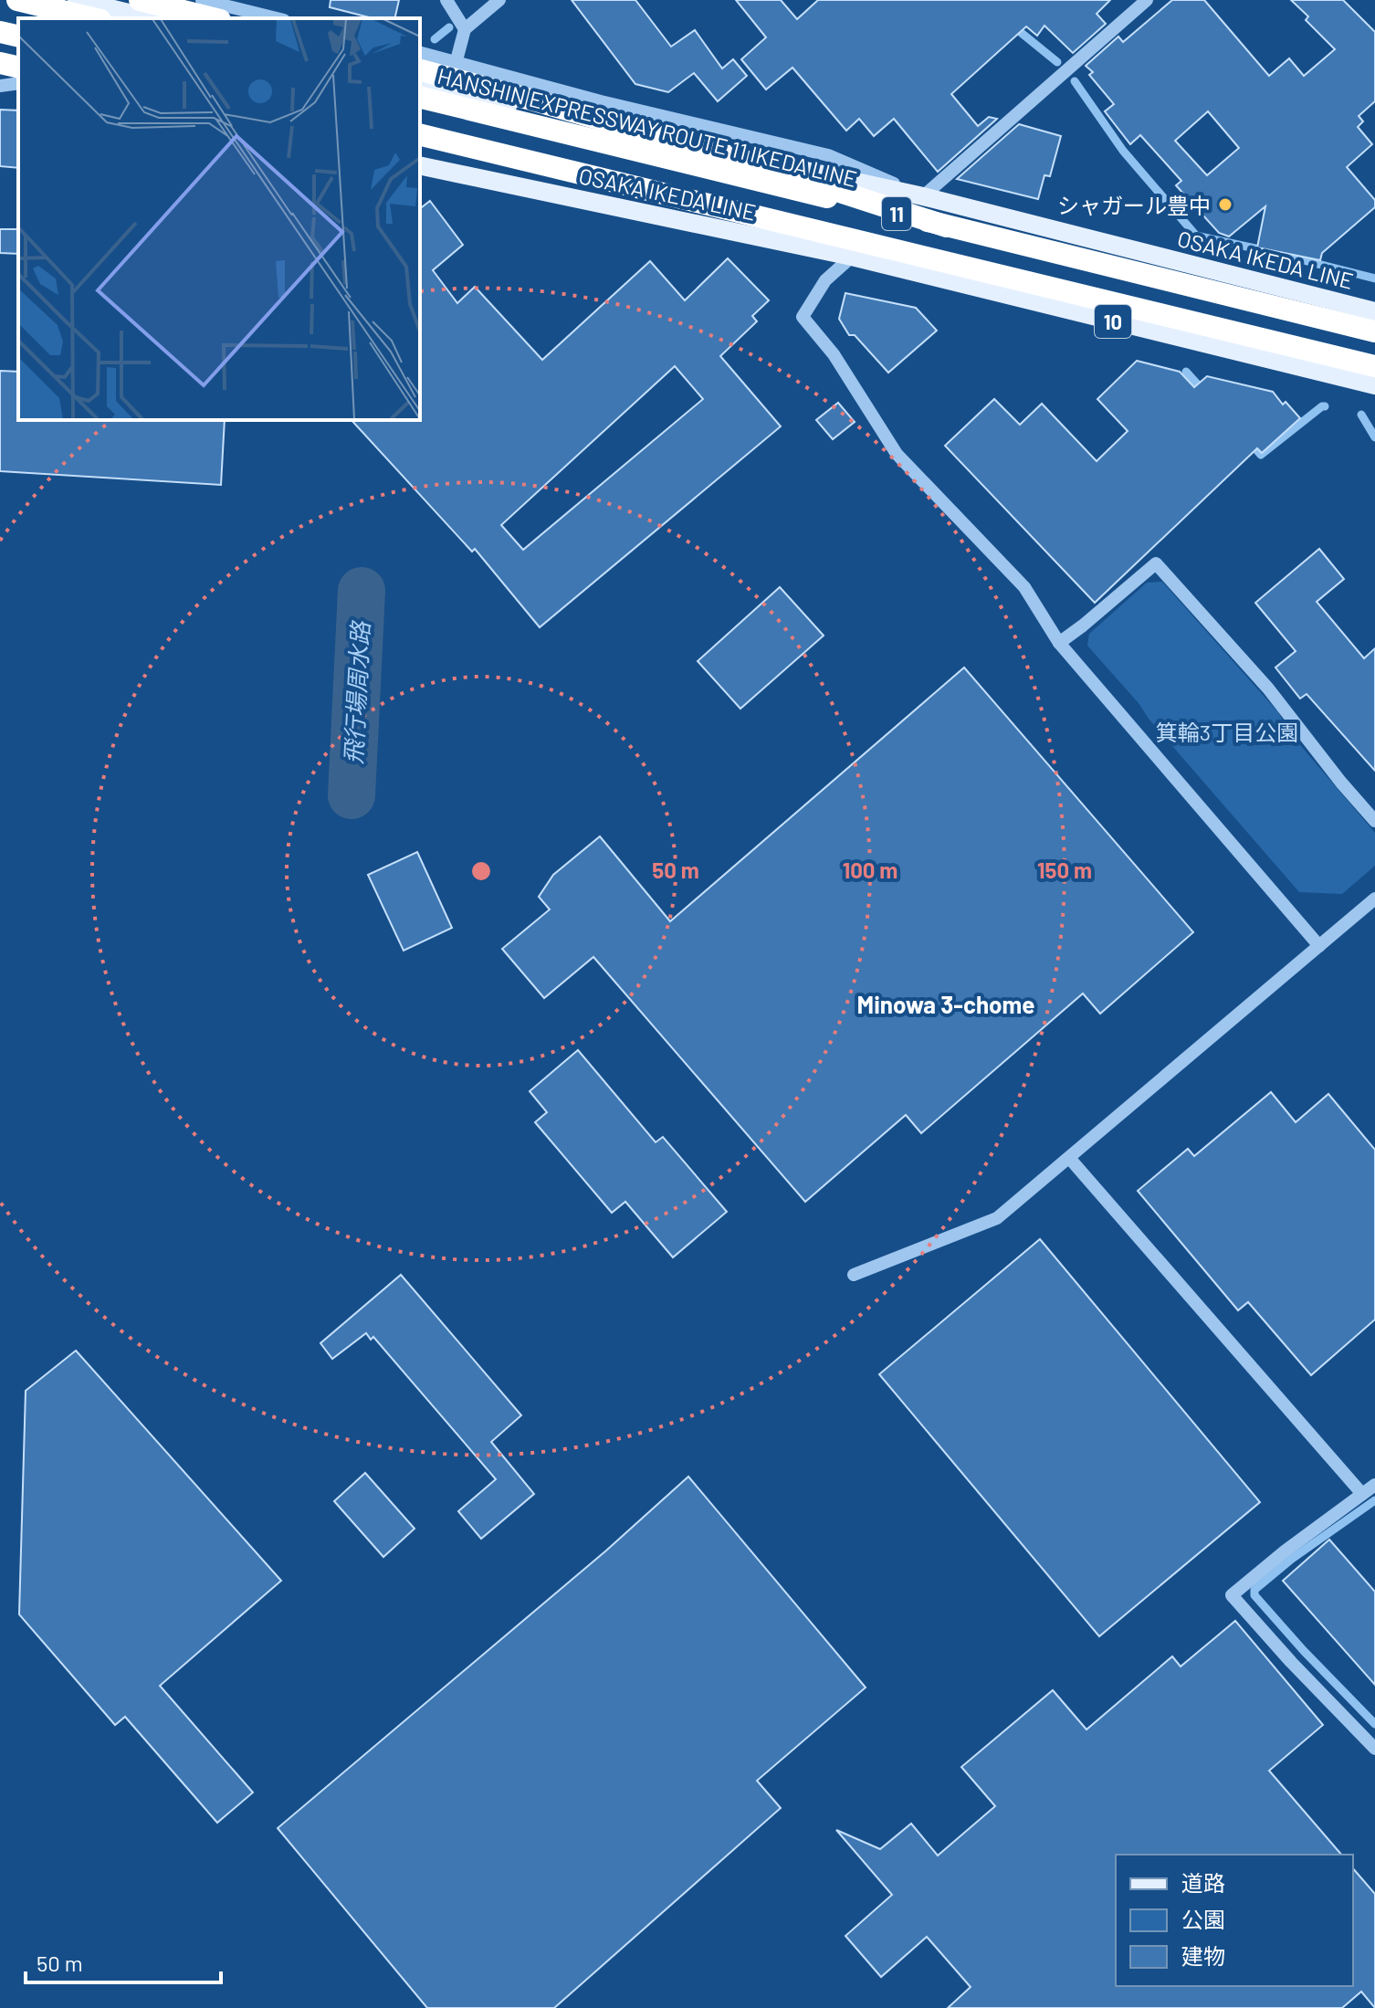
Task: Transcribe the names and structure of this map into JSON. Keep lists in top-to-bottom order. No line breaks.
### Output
{"streets":{"highway":["HANSHIN EXPRESSWAY ROUTE 11 IKEDA LINE","11"],"main road":["OSAKA IKEDA LINE","10"]},"crossings":[["HANSHIN EXPRESSWAY ROUTE 11 IKEDA LINE","11"]],"districts":["Minowa 3-chome"],"water":["飛行場周水路"],"parks":["箕輪3丁目公園"],"places":["シャガール豊中"],"legend":["道路","公園","建物"],"scale_bar":"50 m","rings":["50 m","100 m","150 m"]}
